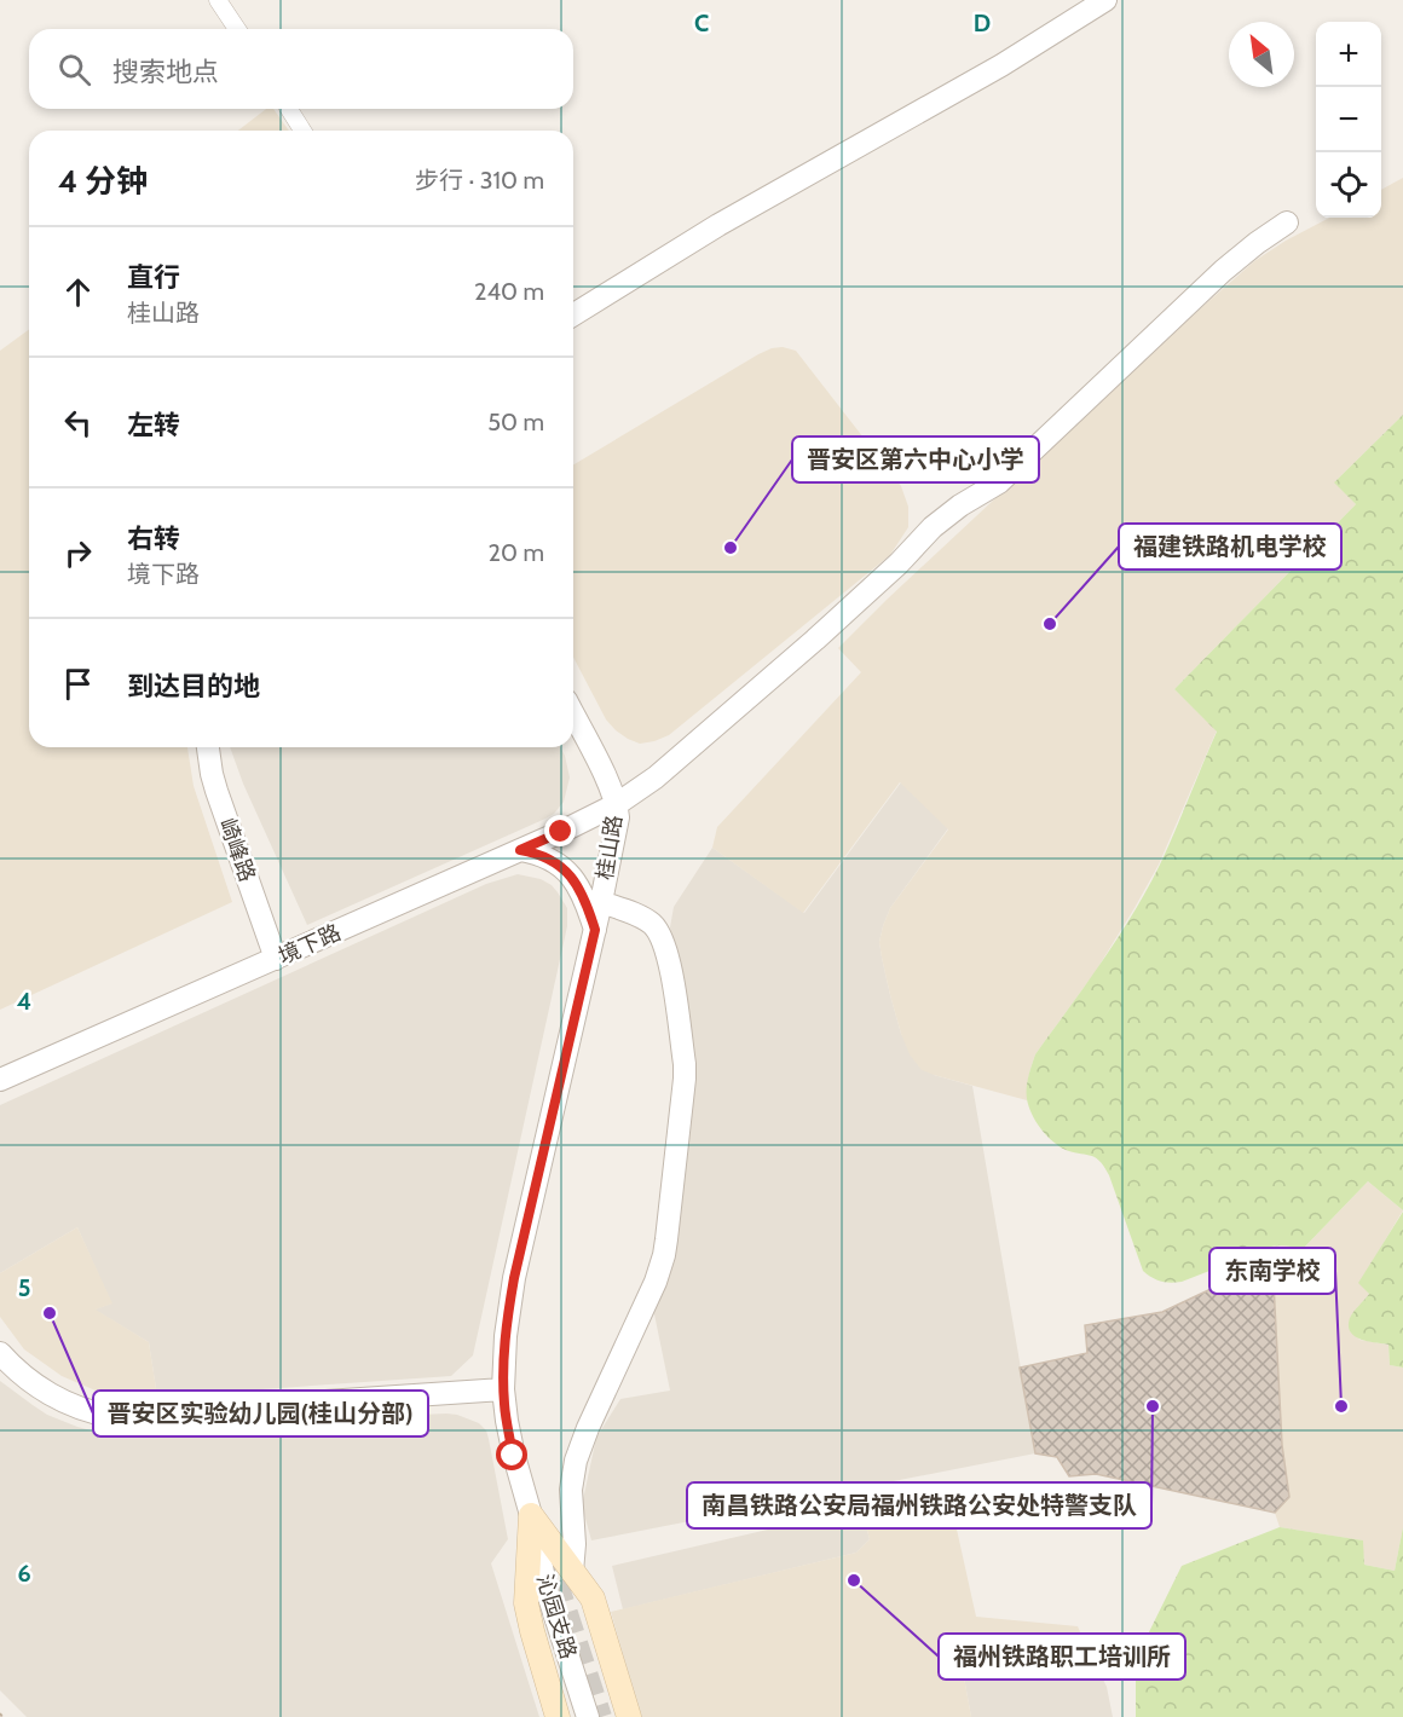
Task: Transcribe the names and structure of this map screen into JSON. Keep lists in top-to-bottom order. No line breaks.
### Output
{"streets":{"street":["桂山路","崎峰路","境下路","沁园支路"]},"crossings":[["桂山路","境下路"],["桂山路","沁园支路"],["崎峰路","境下路"]],"places":["晋安区第六中心小学","福建铁路机电学校","晋安区实验幼儿园(桂山分部)","南昌铁路公安局福州铁路公安处特警支队","东南学校","福州铁路职工培训所"],"north":"top left","page":{"map_buttons":["+","−"],"search":"搜索地点","heading":["4 分钟","步行 · 310 m"],"list":[["直行","桂山路","240 m"],["左转","50 m"],["右转","境下路","20 m"],"到达目的地"]},"grid":{"columns":["C","D"],"rows":["4","5","6"]}}
